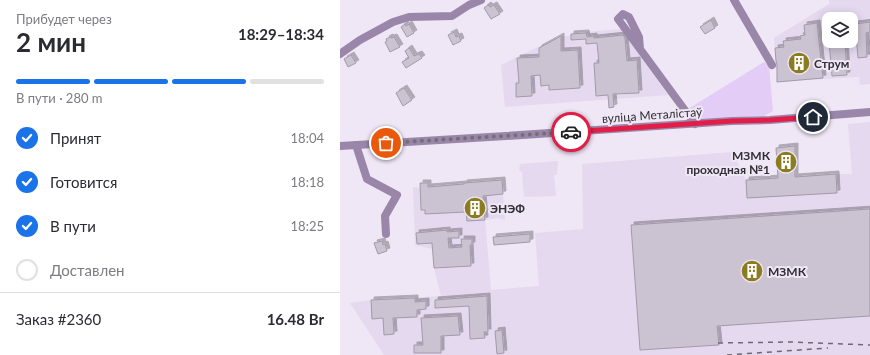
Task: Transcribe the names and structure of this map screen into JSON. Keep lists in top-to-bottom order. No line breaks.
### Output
{"streets":{"street":["вуліца Металістаў"]},"places":{"building":["Струм","МЗМК проходная №1","ЭНЭФ","МЗМК"]},"page":{"heading":["2 мин","Прибудет через","18:29–18:34"],"panel":["Заказ #2360","16.48 Br"],"bar":"В пути · 280 m","list":[["Принят","18:04"],["Готовится","18:18"],["В пути","18:25"],"Доставлен"]}}
